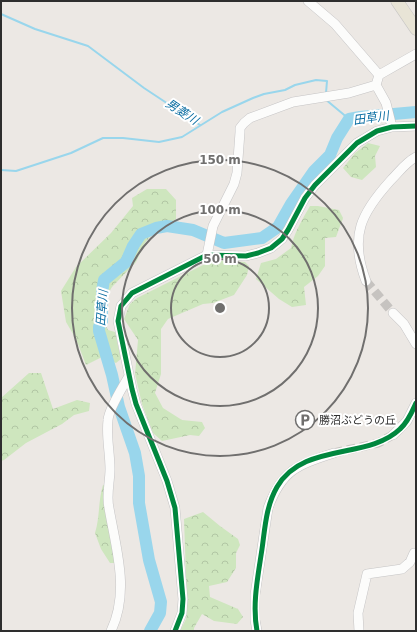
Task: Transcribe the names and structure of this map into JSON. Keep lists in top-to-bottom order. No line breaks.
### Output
{"water":["男菱川","田草川"],"places":{"parking":["勝沼ぶどうの丘"]},"rings":["150 m","100 m","50 m"]}
